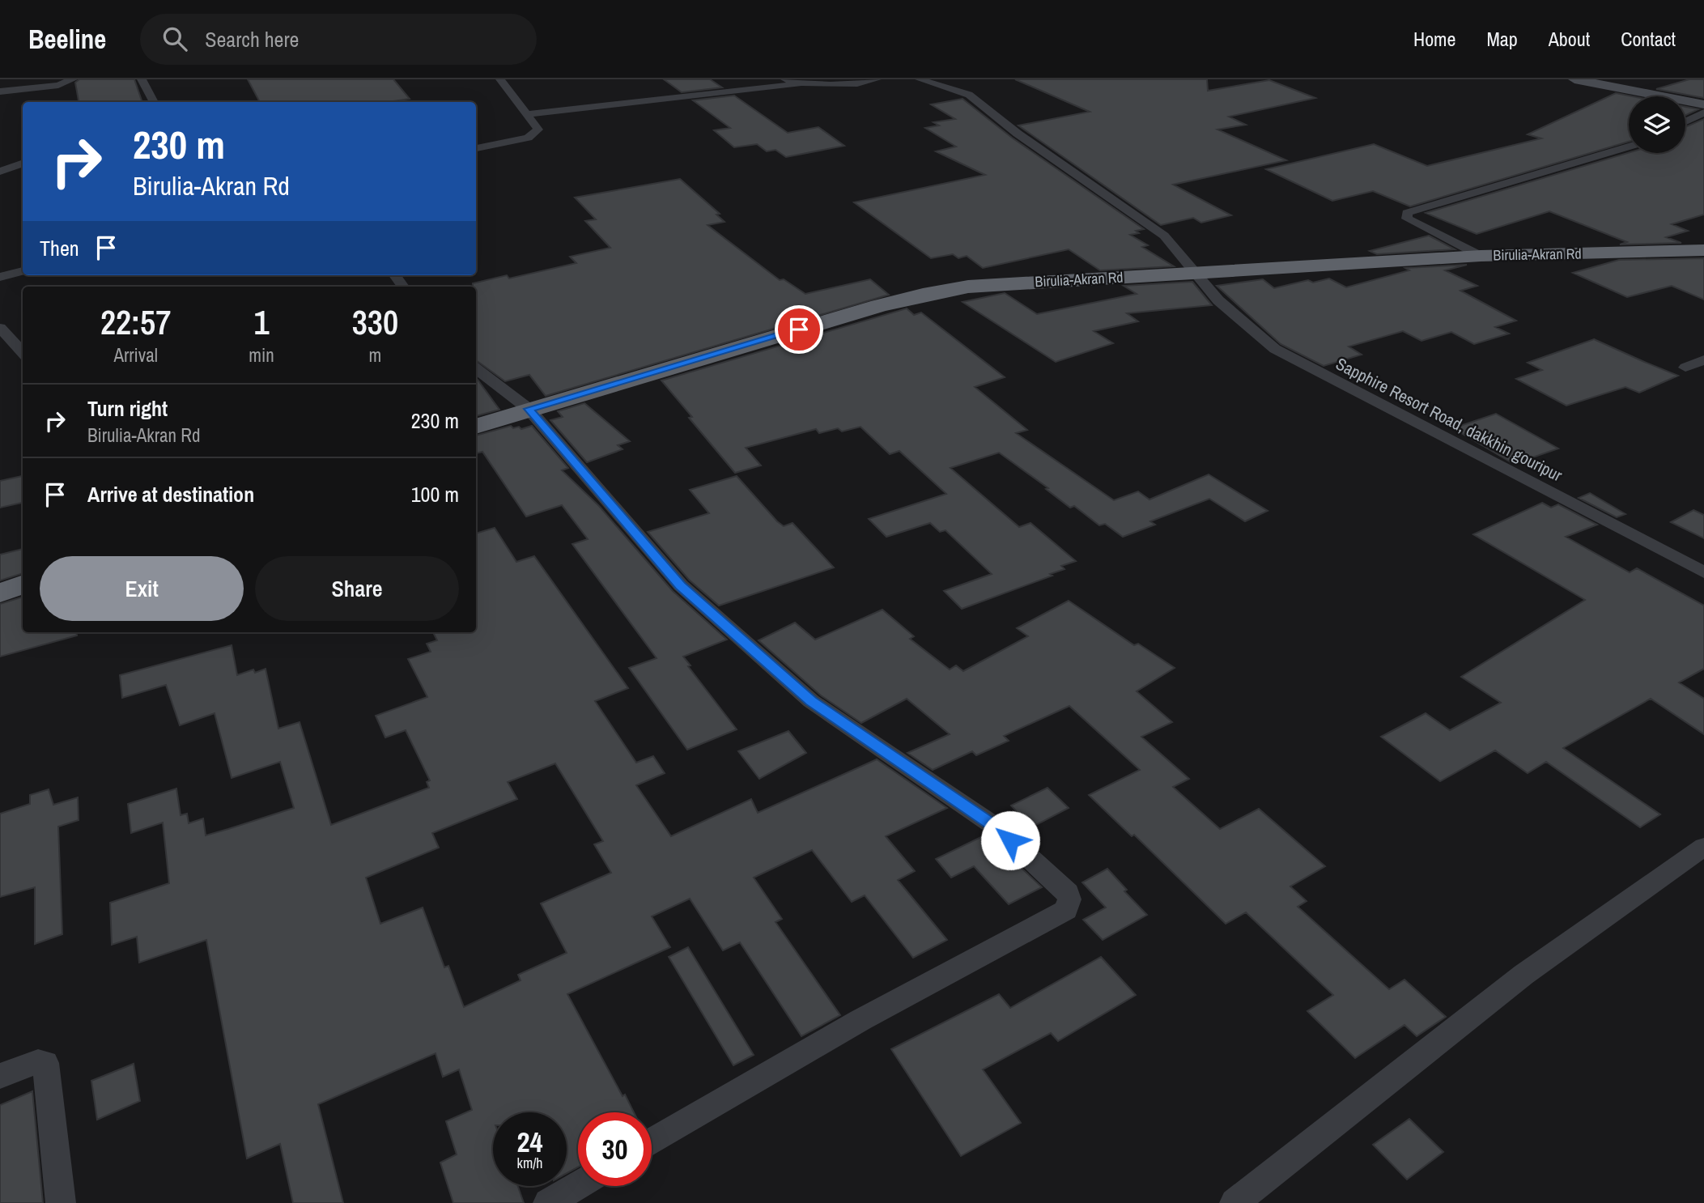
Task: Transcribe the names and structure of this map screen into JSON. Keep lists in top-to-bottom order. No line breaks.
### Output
{"streets":{"highway":["Birulia-Akran Rd"],"street":["Sapphire Resort Road, dakkhin gouripur"]},"crossings":[["Birulia-Akran Rd","Sapphire Resort Road, dakkhin gouripur"]],"page":{"header":"Beeline","search":"Search here","nav":["Home","Map","About","Contact"],"turn":["230 m","Birulia-Akran Rd"],"then":"Then","eta":["22:57","Arrival","1","min","330","m"],"list":[{"name":"Turn right","note":"Birulia-Akran Rd","value":"230 m"},{"name":"Arrive at destination","value":"100 m"}],"buttons":["Exit","Share"],"speed":"24 km/h","limit":"30"}}
